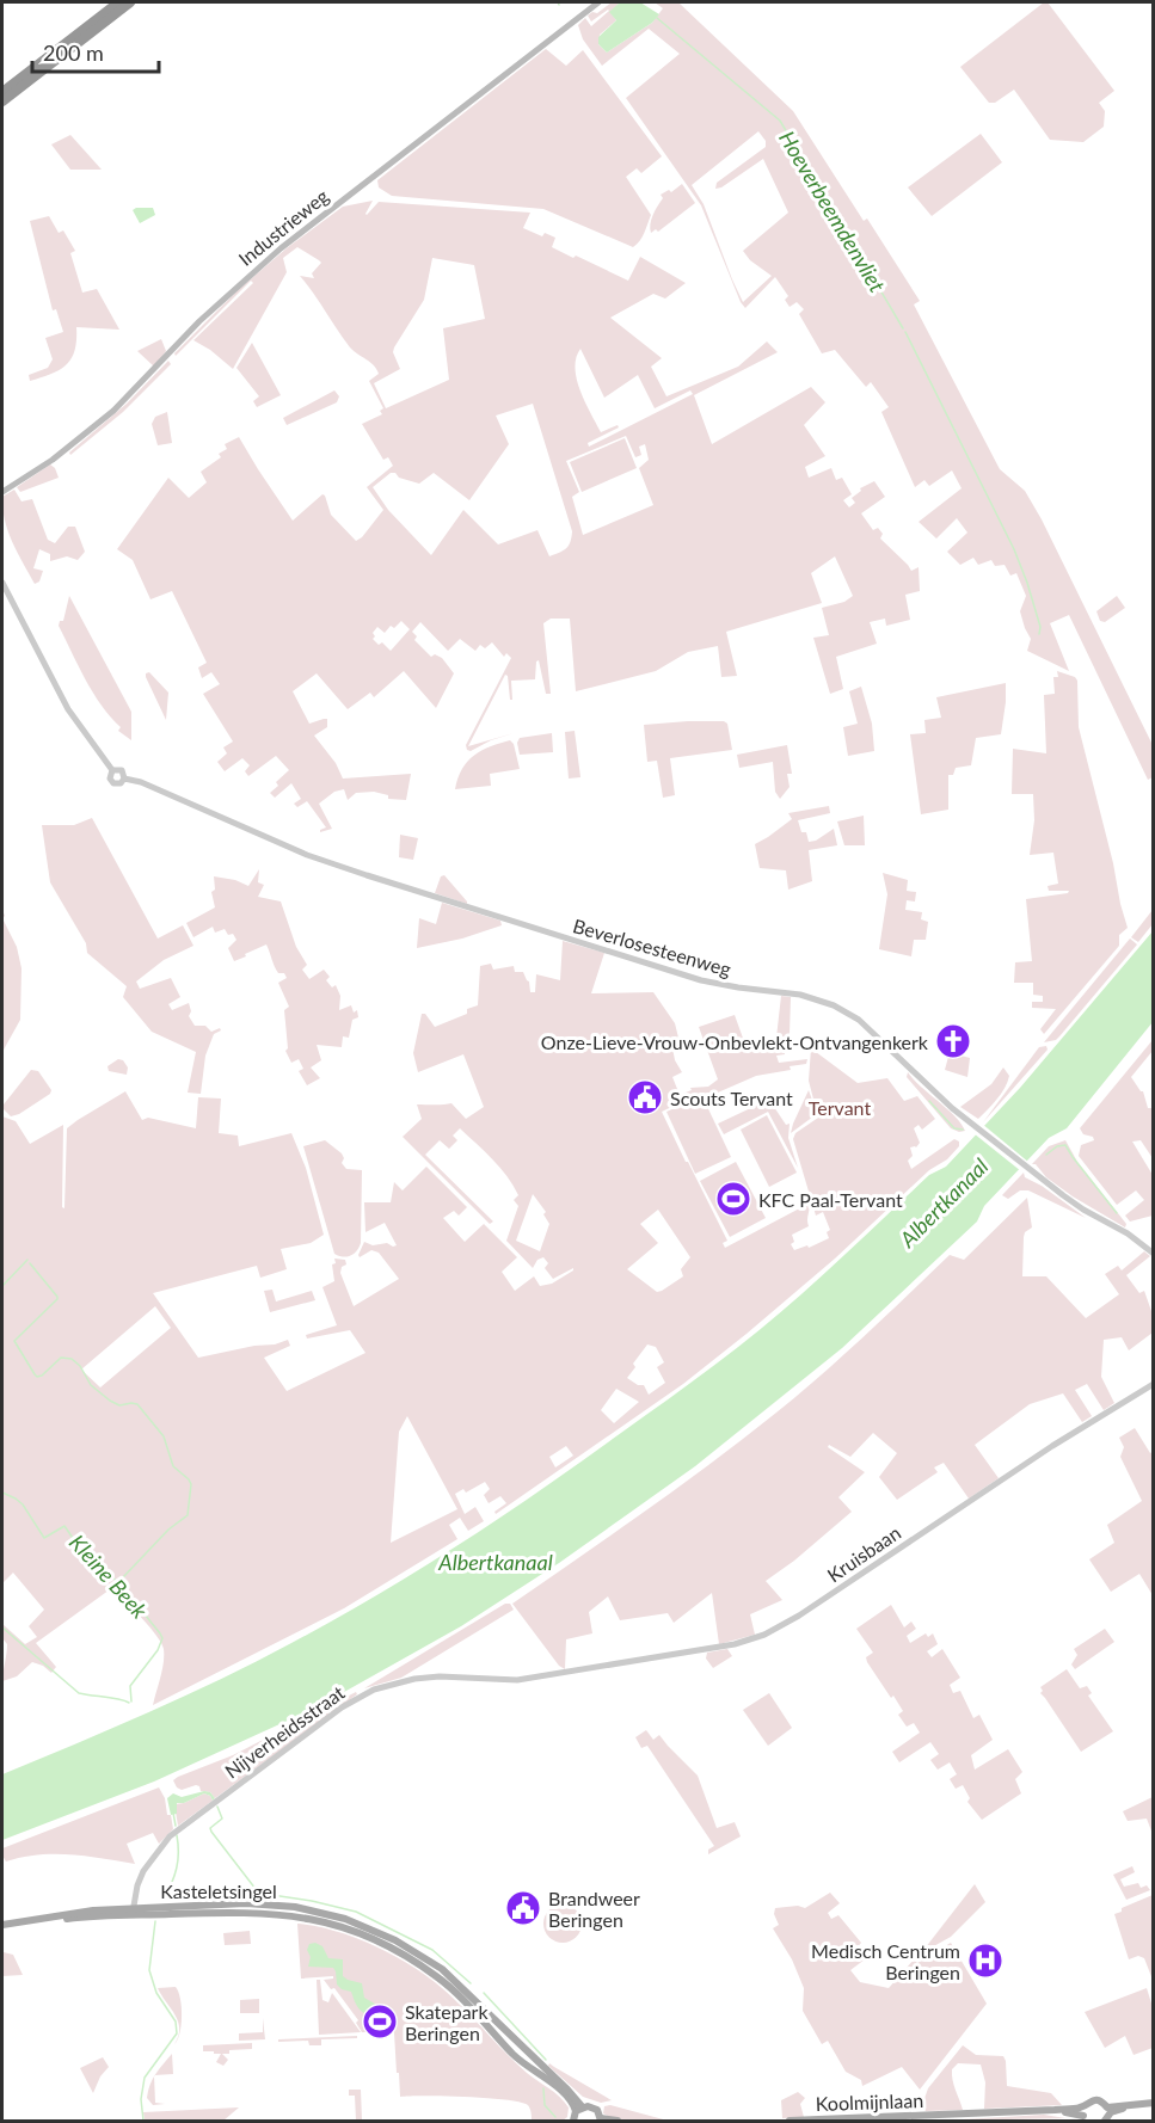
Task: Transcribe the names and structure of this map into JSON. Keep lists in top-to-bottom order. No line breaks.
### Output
{"streets":{"main road":["Industrieweg","Kasteletsingel","Koolmijnlaan"],"street":["Beverlosesteenweg","Kruisbaan","Nijverheidsstraat"]},"crossings":[["Kruisbaan","Nijverheidsstraat"],["Nijverheidsstraat","Kasteletsingel"]],"water":["Hoeverbeemdenvliet","Albertkanaal","Kleine Beek"],"parks":["Tervant"],"places":{"church":["Onze-Lieve-Vrouw-Onbevlekt-Ontvangenkerk"],"public building":["Scouts Tervant","Brandweer Beringen"],"sports":["KFC Paal-Tervant","Skatepark Beringen"],"hospital":["Medisch Centrum Beringen"]},"scale_bar":"200 m"}
